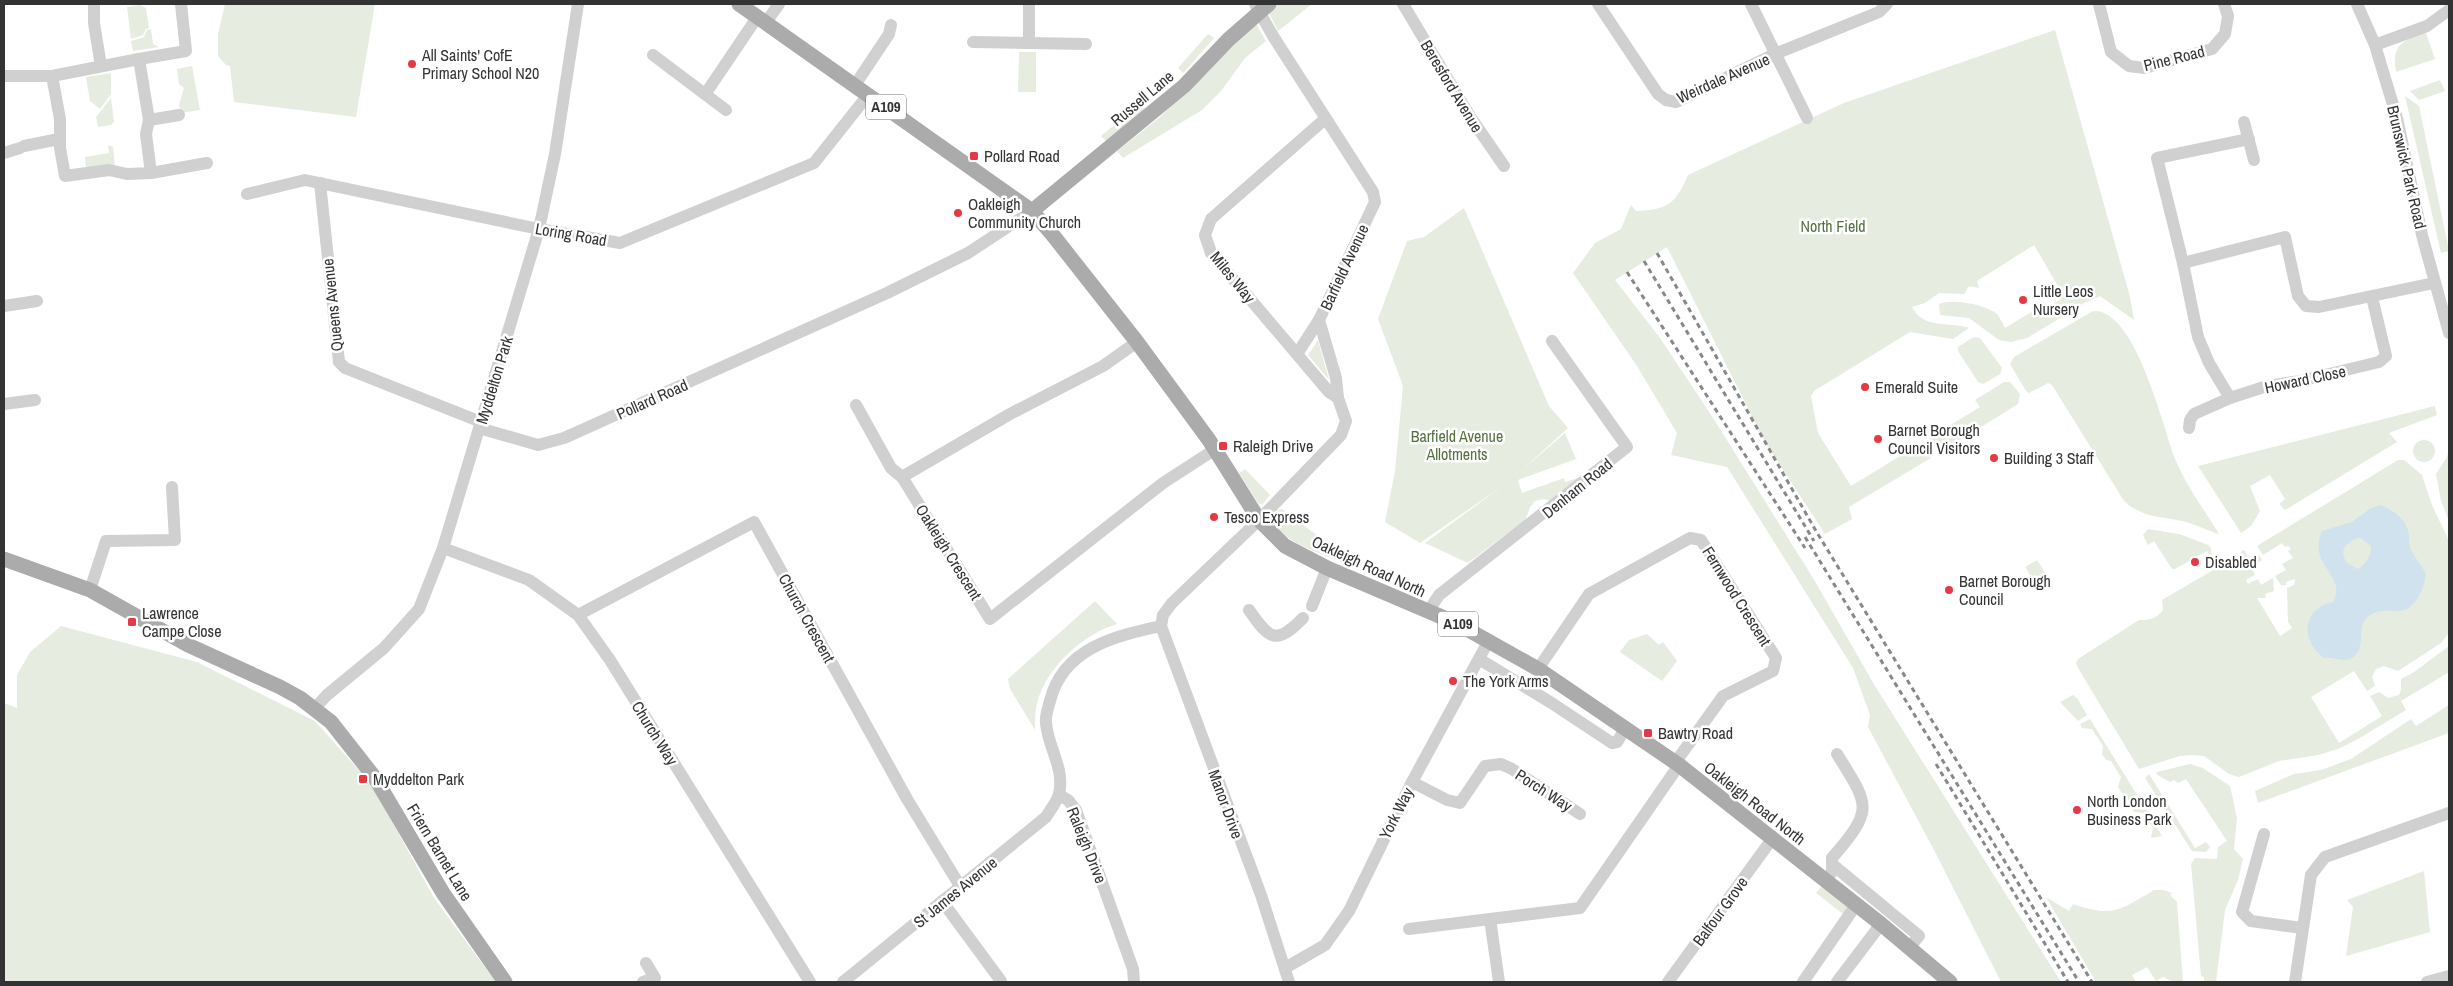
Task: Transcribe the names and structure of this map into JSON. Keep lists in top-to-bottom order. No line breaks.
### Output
{"streets":{"main road":["Russell Lane","A109","Oakleigh Road North","Friern Barnet Lane"],"street":["Pine Road","Weirdale Avenue","Beresford Avenue","Brunswick Park Road","Loring Road","Barfield Avenue","Miles Way","Queens Avenue","Howard Close","Myddelton Park","Pollard Road","Denham Road","Oakleigh Crescent","Fernwood Crescent","Church Crescent","Church Way","Porch Way","Manor Drive","York Way","Raleigh Drive","St James Avenue","Balfour Grove"]},"crossings":[["Russell Lane","Barfield Avenue"],["Russell Lane","Pollard Road"],["Russell Lane","Oakleigh Road North"],["Loring Road","Queens Avenue"],["Loring Road","Myddelton Park"],["Loring Road","Oakleigh Road North"],["Barfield Avenue","Miles Way"],["Barfield Avenue","Oakleigh Road North"],["Queens Avenue","Myddelton Park"],["Queens Avenue","Pollard Road"],["Myddelton Park","Pollard Road"],["Myddelton Park","Church Way"],["Myddelton Park","Friern Barnet Lane"],["Pollard Road","Oakleigh Road North"],["Denham Road","Oakleigh Road North"],["Oakleigh Crescent","Oakleigh Road North"],["Oakleigh Road North","Fernwood Crescent"],["Oakleigh Road North","York Way"],["Oakleigh Road North","Balfour Grove"],["Church Crescent","Church Way"],["Church Crescent","St James Avenue"],["Porch Way","York Way"],["Manor Drive","York Way"],["Manor Drive","Raleigh Drive"],["Raleigh Drive","St James Avenue"]],"parks":["North Field","Barfield Avenue Allotments"],"places":{"other":["All Saints' CofE Primary School N20","Oakleigh Community Church","Little Leos Nursery","Emerald Suite","Barnet Borough Council Visitors","Building 3 Staff","Tesco Express","Disabled","Barnet Borough Council","The York Arms","North London Business Park"],"transit":["Pollard Road","Raleigh Drive","Lawrence Campe Close","Bawtry Road","Myddelton Park"]}}
